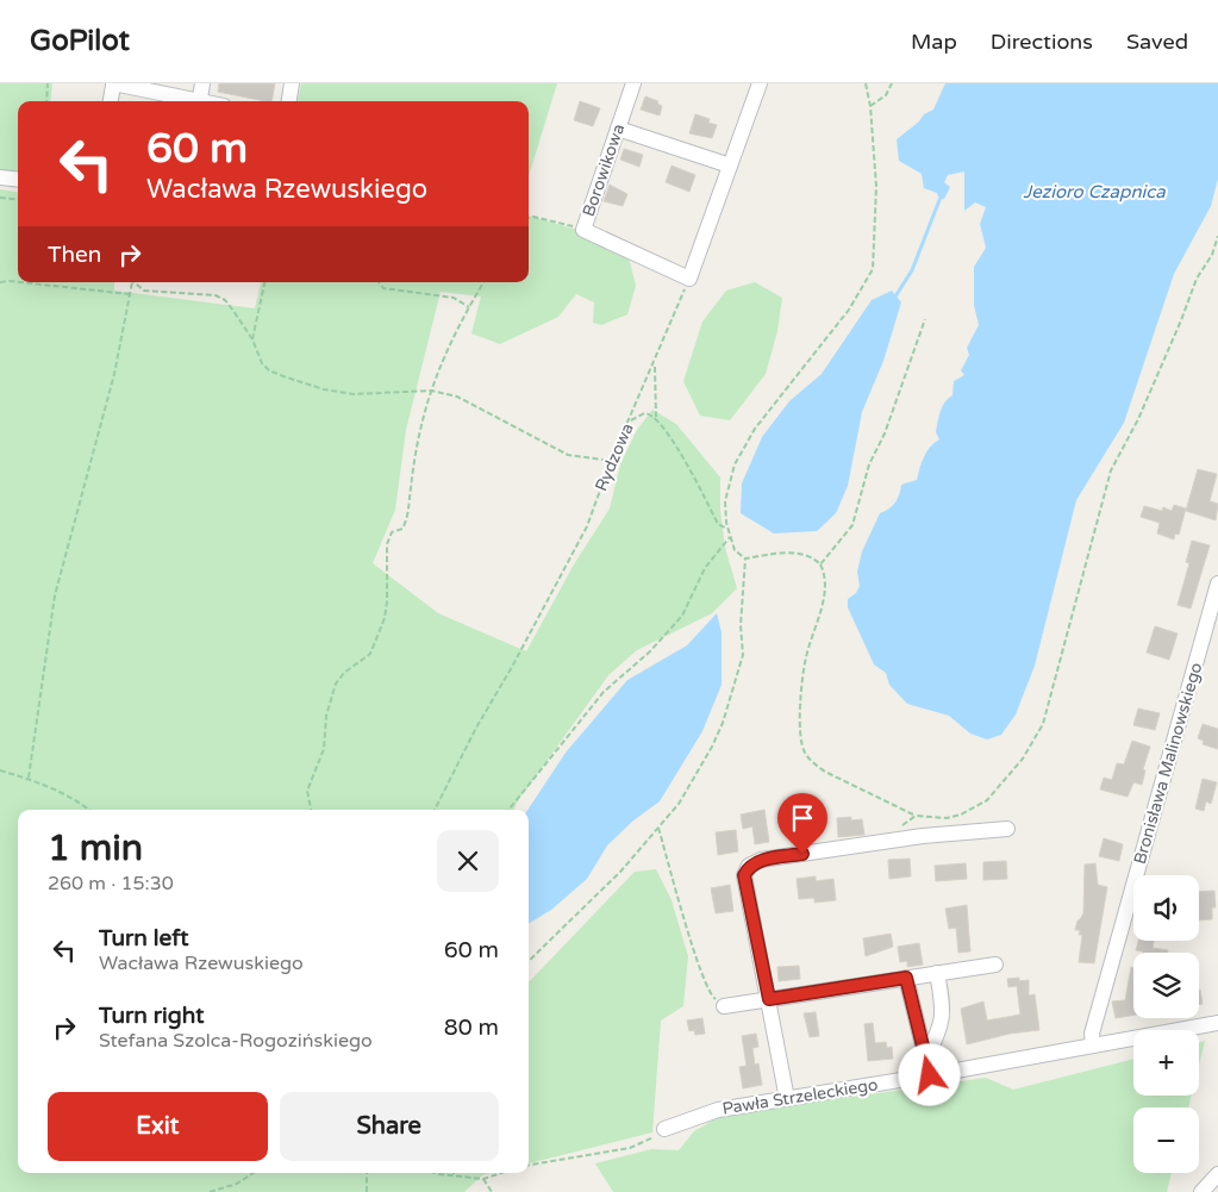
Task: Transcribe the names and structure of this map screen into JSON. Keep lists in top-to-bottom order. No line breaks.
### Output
{"streets":{"street":["Borowikowa","Bronisława Malinowskiego","Pawła Strzeleckiego"],"path":["Rydzowa"]},"crossings":[["Borowikowa","Rydzowa"],["Bronisława Malinowskiego","Pawła Strzeleckiego"]],"water":["Jezioro Czapnica"],"page":{"header":"GoPilot","nav":["Map","Directions","Saved"],"turn":["60 m","Wacława Rzewuskiego"],"then":"Then","heading":["1 min","260 m · 15:30"],"map_buttons":["+","−"],"list":[{"name":"Turn left","note":"Wacława Rzewuskiego","value":"60 m"},{"name":"Turn right","note":"Stefana Szolca-Rogozińskiego","value":"80 m"}],"buttons":["Exit","Share"]}}
